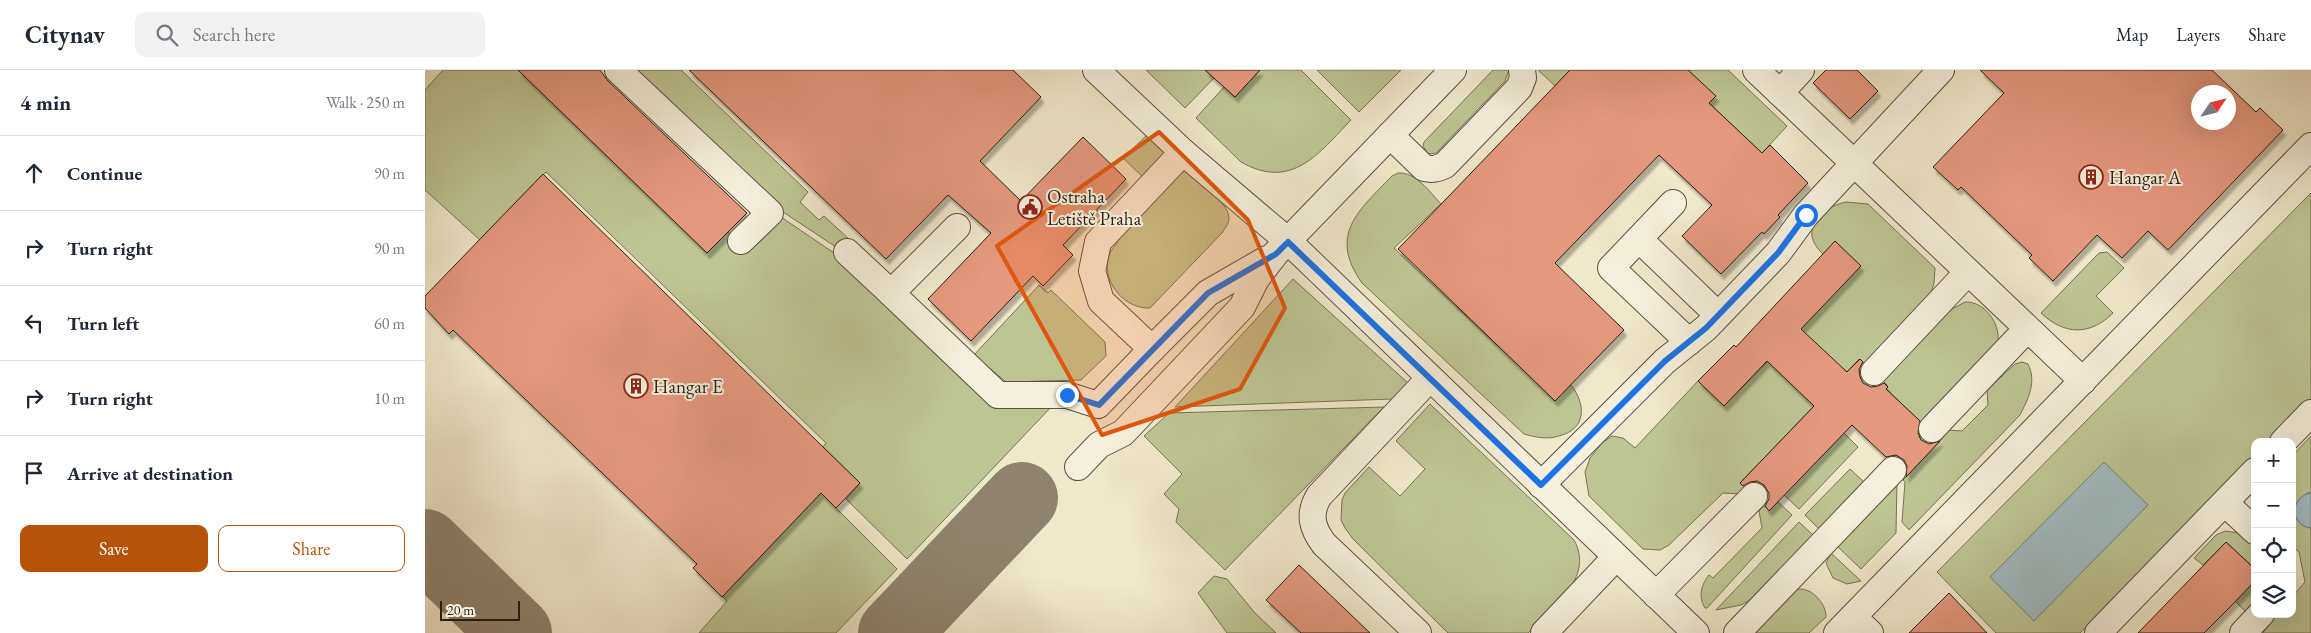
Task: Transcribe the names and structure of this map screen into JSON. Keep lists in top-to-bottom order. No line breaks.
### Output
{"places":{"building":["Hangar A","Hangar E"],"public building":["Ostraha Letiště Praha"]},"scale_bar":"20 m","north":"top right","page":{"header":"Citynav","search":"Search here","nav":["Map","Layers","Share"],"heading":["4 min","Walk · 250 m"],"list":[["Continue","90 m"],["Turn right","90 m"],["Turn left","60 m"],["Turn right","10 m"],"Arrive at destination"],"map_buttons":["+","−"],"buttons":["Save","Share"],"scale":"20 m"}}
